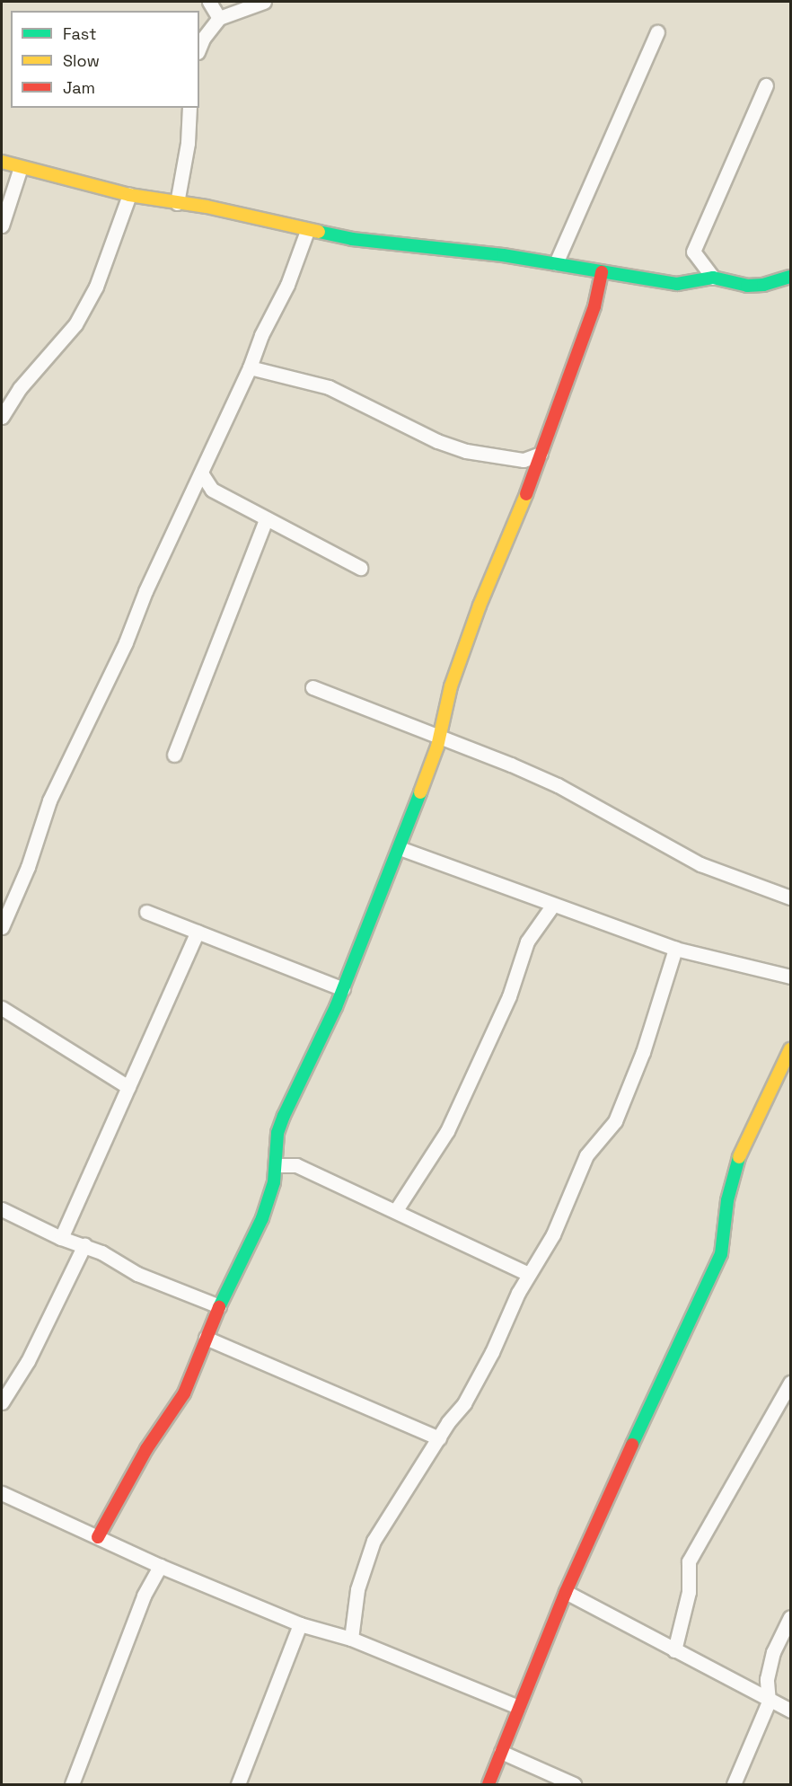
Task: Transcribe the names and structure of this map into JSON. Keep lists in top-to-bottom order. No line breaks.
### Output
{"legend":["Fast","Slow","Jam"]}
